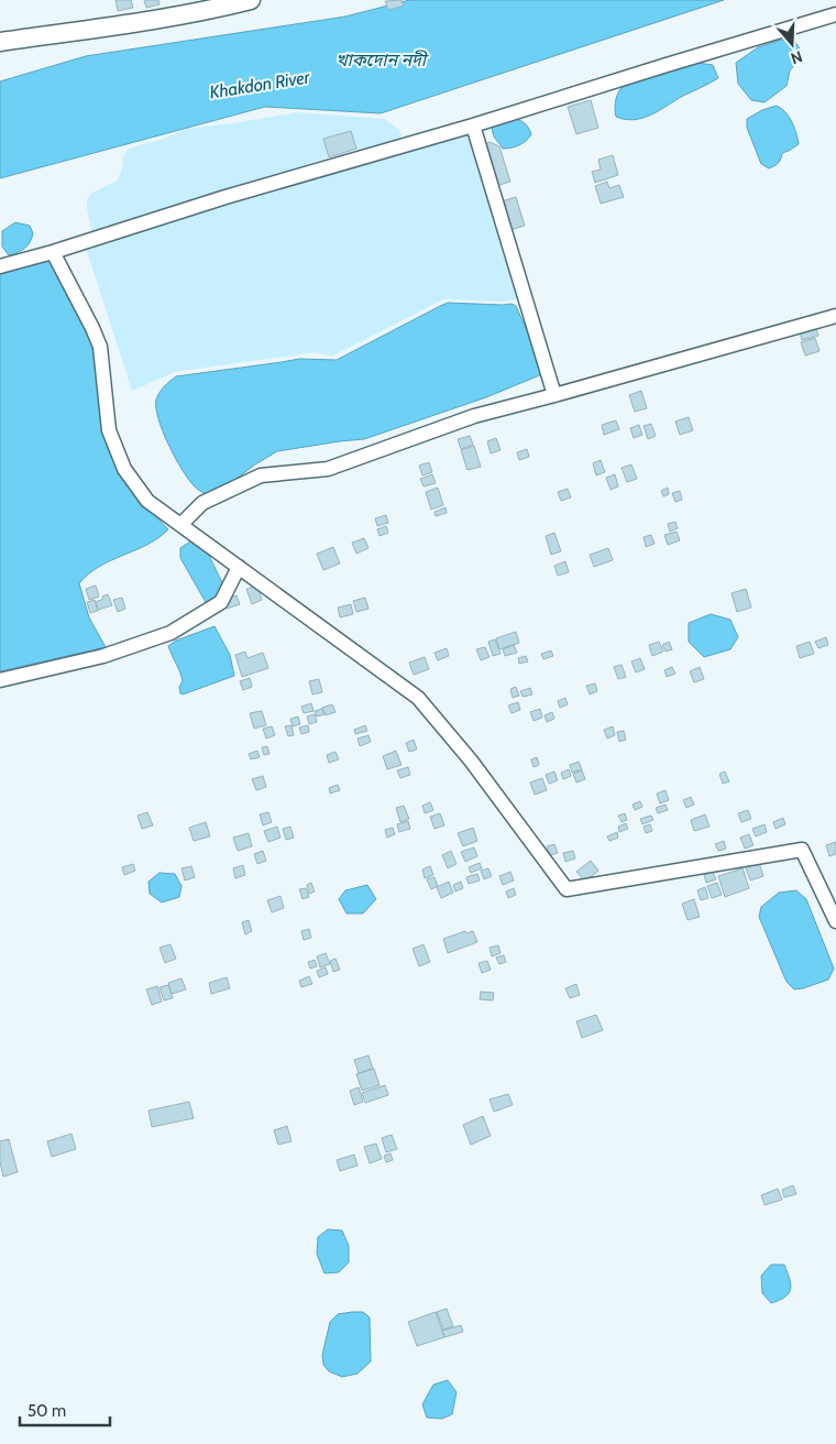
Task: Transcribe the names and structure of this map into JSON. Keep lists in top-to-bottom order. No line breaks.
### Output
{"water":["খাকদোন নদী","Khakdon River"],"scale_bar":"50 m","north":"bottom"}
